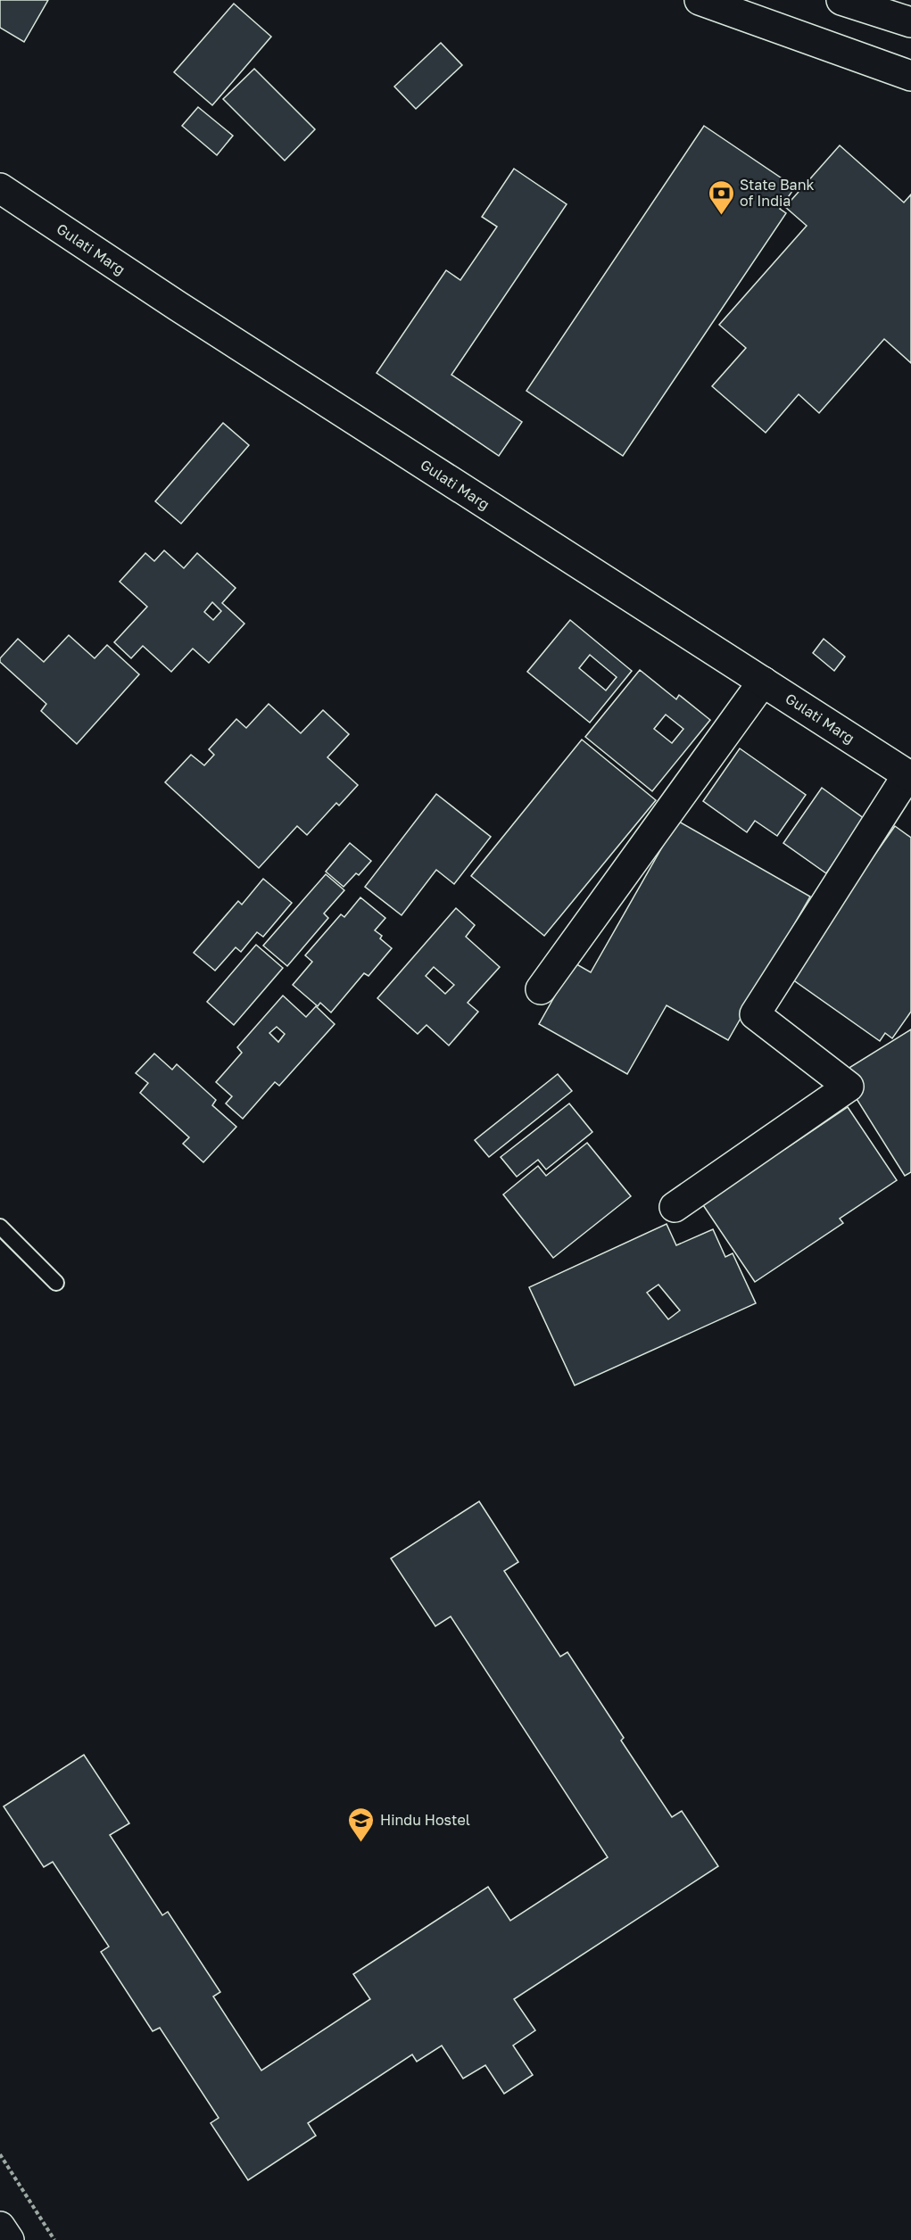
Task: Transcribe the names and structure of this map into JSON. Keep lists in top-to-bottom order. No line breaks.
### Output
{"streets":{"street":["Gulati Marg"]},"places":{"bank":["State Bank of India"],"school or university":["Hindu Hostel"]}}
